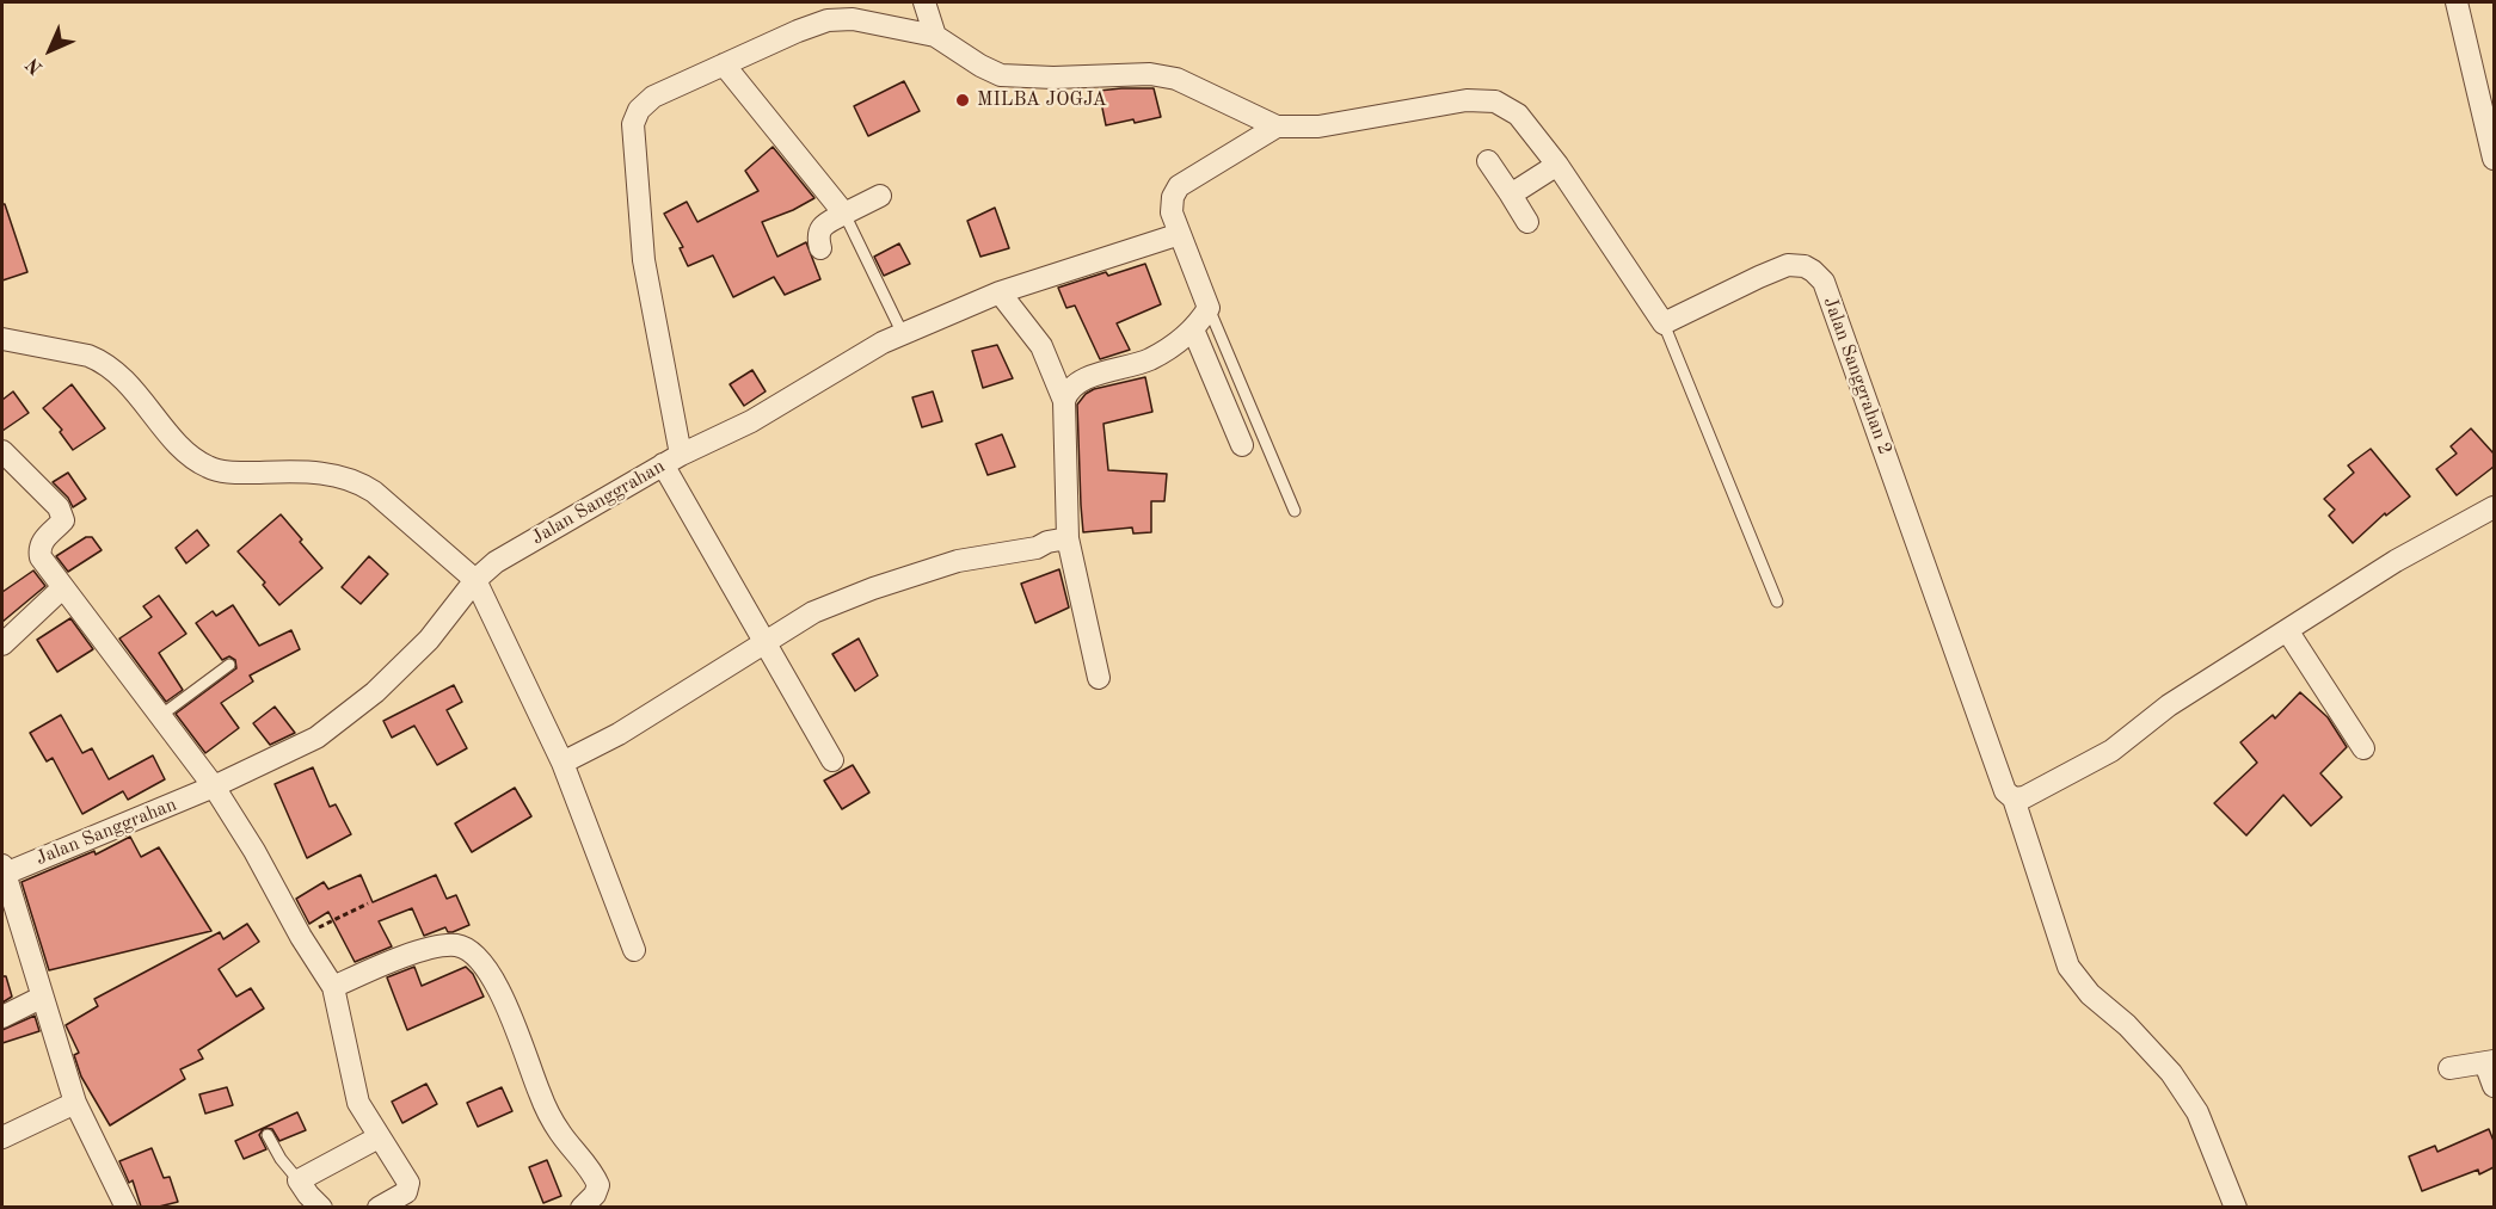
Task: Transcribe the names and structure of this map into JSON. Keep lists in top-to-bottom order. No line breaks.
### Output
{"streets":{"street":["Jalan Sanggrahan 2","Jalan Sanggrahan"]},"places":["MILBA JOGJA"],"north":"bottom left"}
